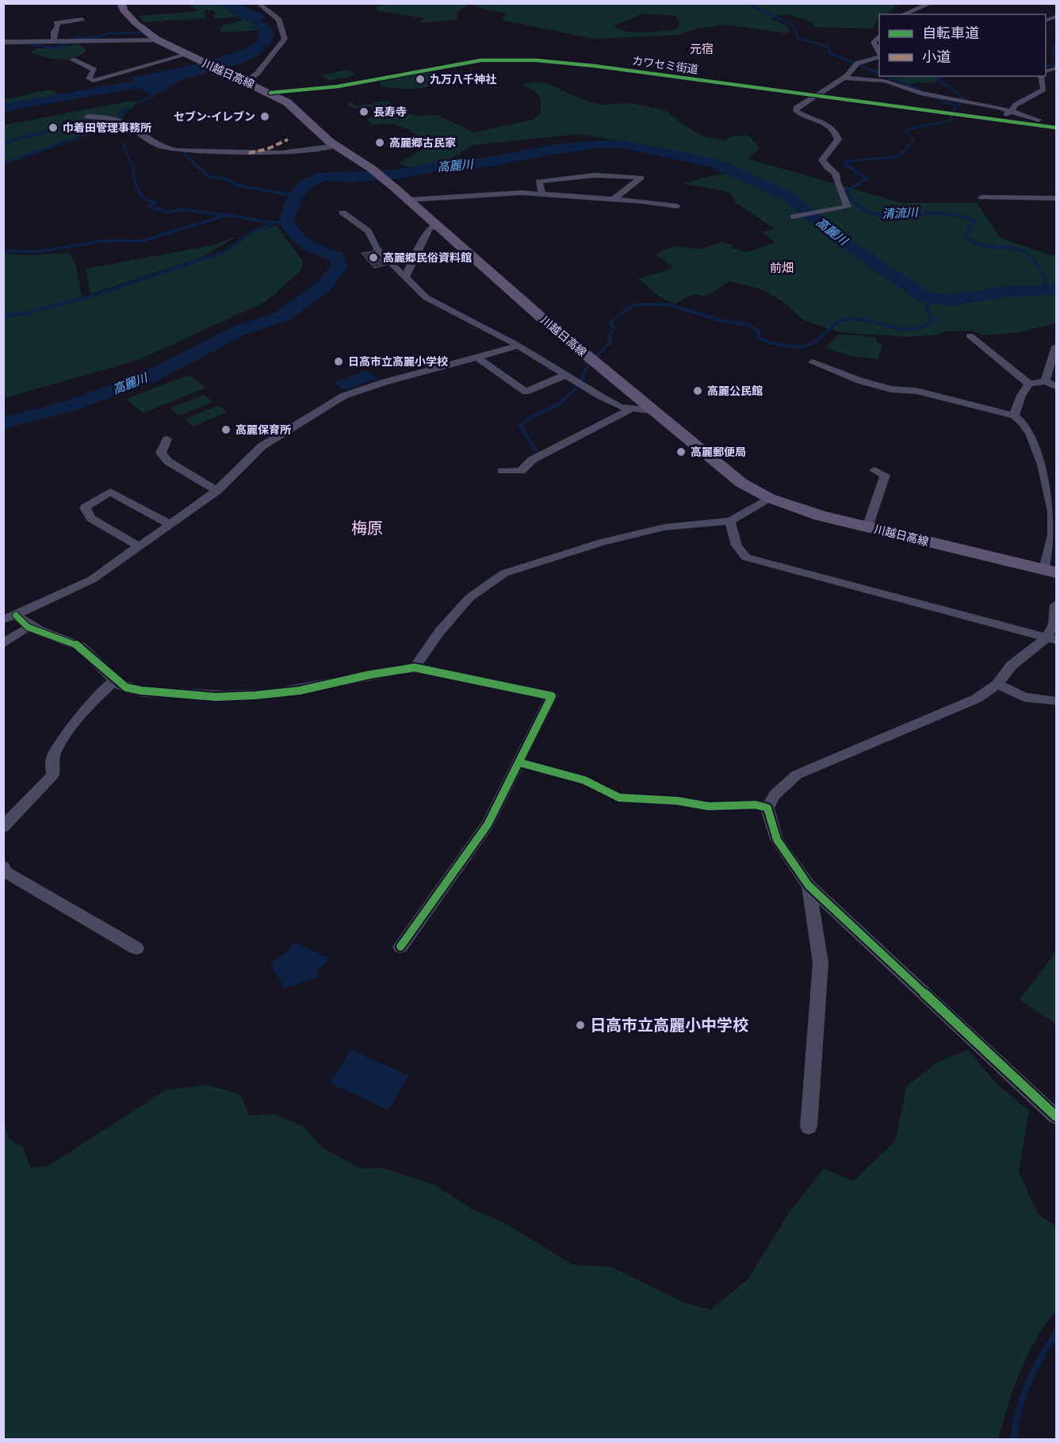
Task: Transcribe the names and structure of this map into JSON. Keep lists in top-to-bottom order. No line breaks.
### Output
{"streets":{"main road":["川越日高線"],"street":["カワセミ街道"]},"crossings":[["カワセミ街道","川越日高線"]],"districts":["元宿","前畑","梅原"],"water":["高麗川","清流川"],"places":["九万八千神社","長寿寺","セブン-イレブン","巾着田管理事務所","高麗郷古民家","高麗郷民俗資料館","日高市立高麗小学校","高麗公民館","高麗保育所","高麗郵便局","日高市立高麗小中学校"],"legend":["自転車道","小道"]}
